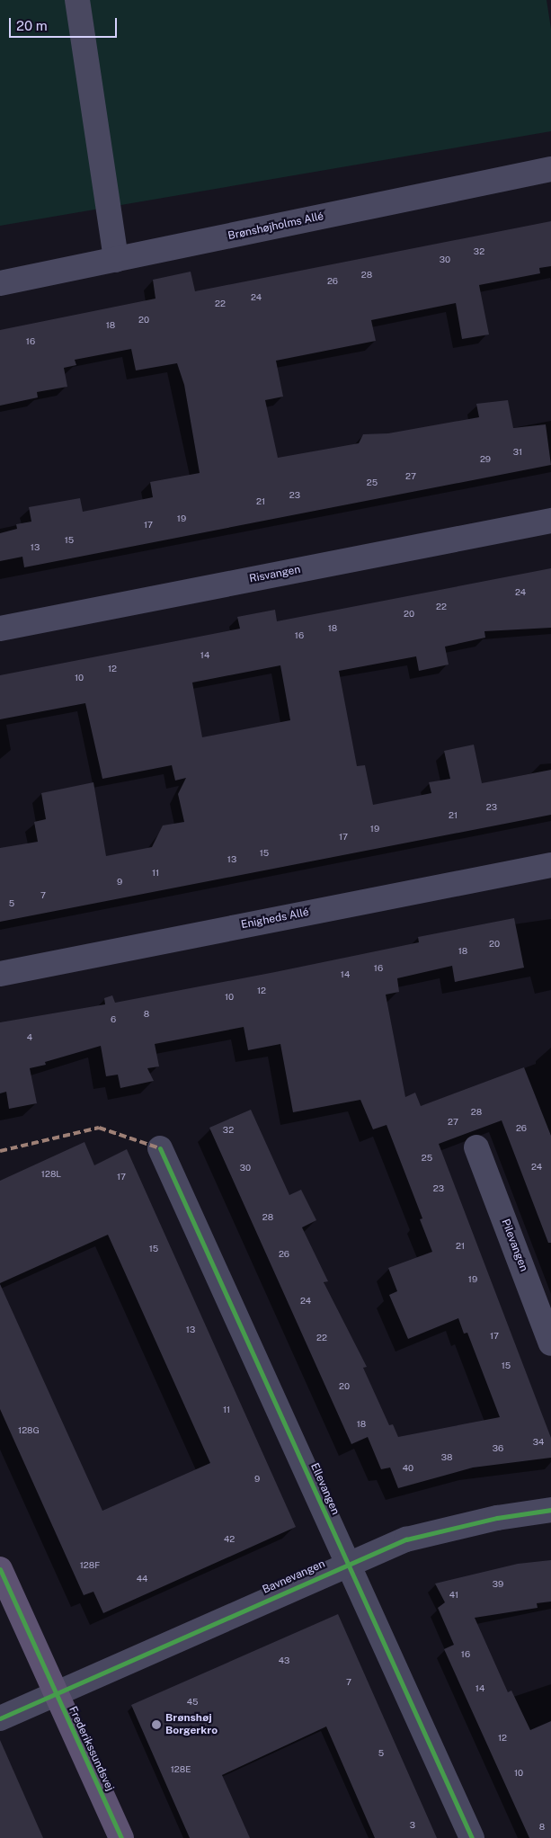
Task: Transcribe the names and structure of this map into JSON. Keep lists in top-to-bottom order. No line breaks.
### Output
{"streets":{"main road":["Frederikssundsvej"],"street":["Brønshøjholms Allé","Risvangen","Enigheds Allé","Pilevangen","Ellevangen","Bavnevangen"]},"crossings":[["Ellevangen","Bavnevangen"],["Bavnevangen","Frederikssundsvej"]],"places":["Brønshøj Borgerkro"],"house_numbers":["32","30","28","26","24","22","20","18","16","31","29","27","25","23","21","19","17","15","13","24","22","20","18","16","14","12","10","23","21","19","17","15","13","11","9","7","5","20","18","16","14","12","10","8","6","4","28","27","26","32","25","24","30","128L","17","23","28","21","15","26","19","24","13","17","22","15","20","11","18","128G","34","36","38","40","9","42","128F","44","39","41","16","43","7","14","45","12","5","128E","10","3","8"],"scale_bar":"20 m"}
